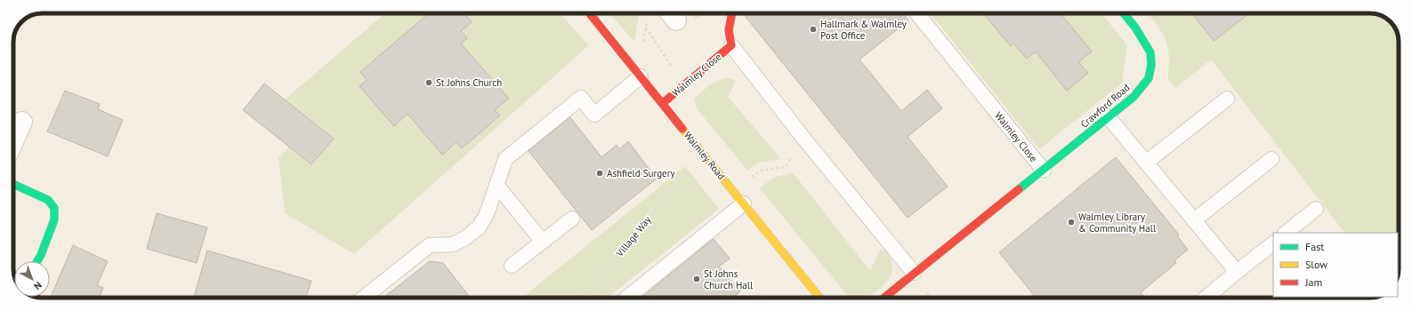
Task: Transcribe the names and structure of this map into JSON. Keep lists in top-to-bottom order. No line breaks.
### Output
{"streets":{"street":["Walmley Close","Crawford Road","Walmley Road"],"path":["Village Way"]},"crossings":[["Walmley Close","Crawford Road"],["Walmley Close","Walmley Road"]],"places":["Hallmark & Walmley Post Office","St Johns Church","Ashfield Surgery","Walmley Library & Community Hall","St Johns Church Hall"],"legend":["Fast","Slow","Jam"],"north":"bottom right"}
